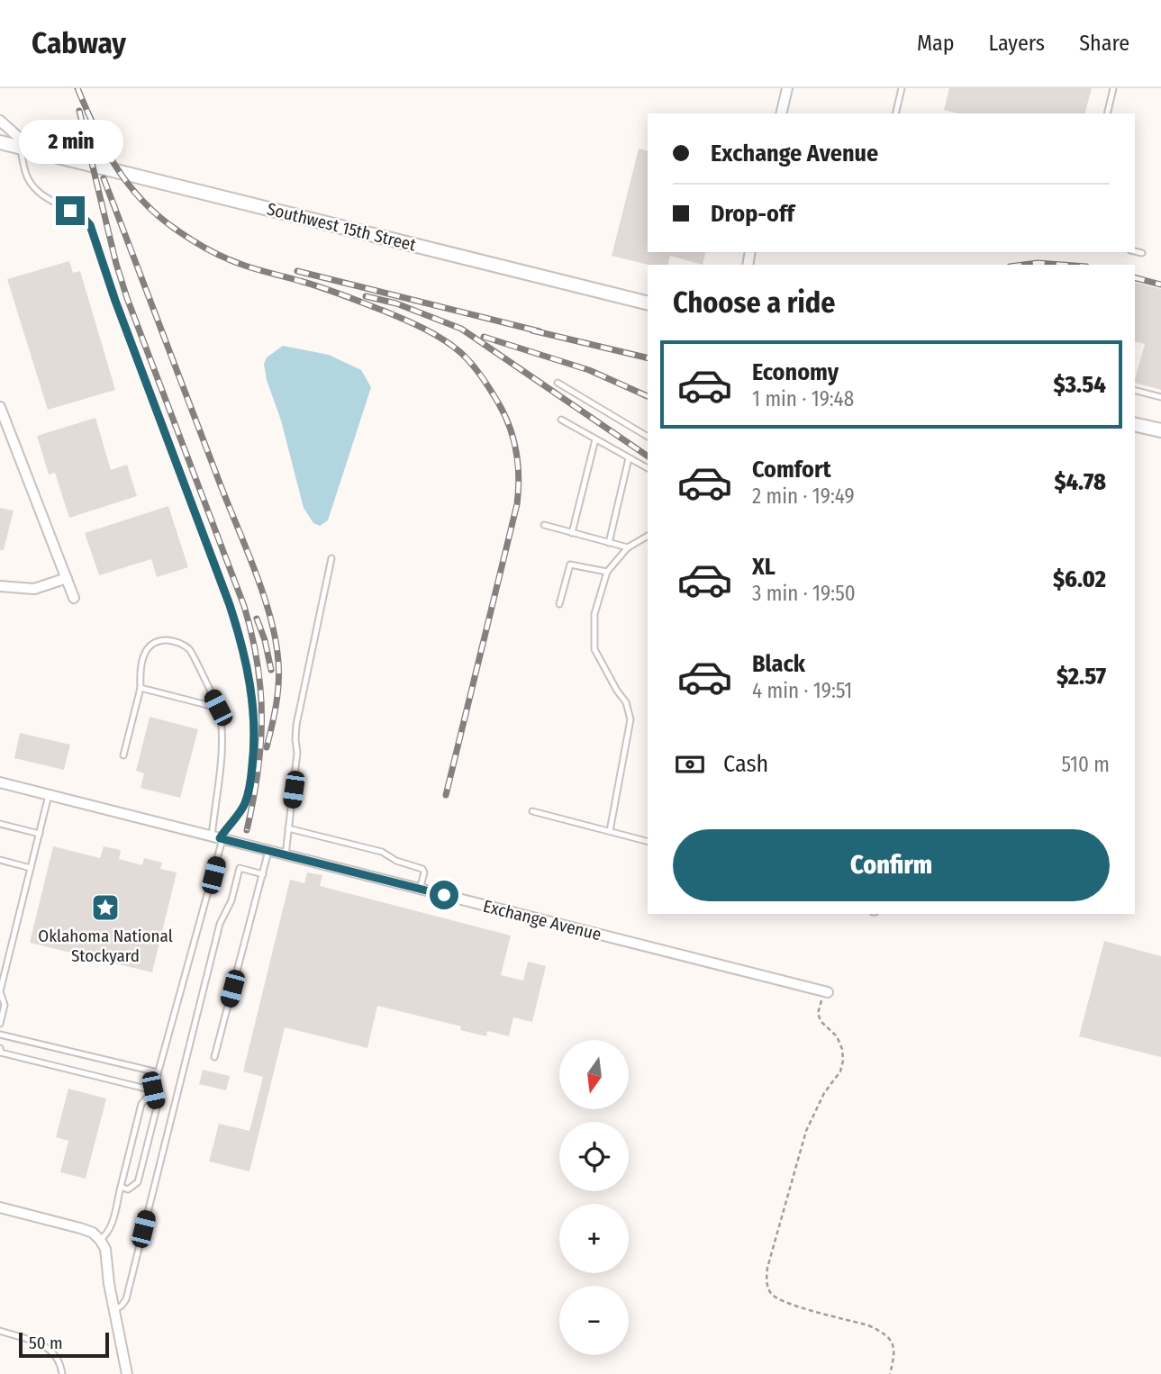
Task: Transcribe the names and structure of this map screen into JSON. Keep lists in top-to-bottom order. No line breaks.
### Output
{"streets":{"main road":["Southwest 15th Street"],"street":["Exchange Avenue"]},"places":{"place":["Oklahoma National Stockyard"]},"scale_bar":"50 m","north":"bottom","page":{"header":"Cabway","nav":["Map","Layers","Share"],"banner":["Exchange Avenue","Drop-off"],"bubble":"2 min","heading":"Choose a ride","list":[{"name":"Economy","note":"1 min · 19:48","value":"$3.54"},{"name":"Comfort","note":"2 min · 19:49","value":"$4.78"},{"name":"XL","note":"3 min · 19:50","value":"$6.02"},{"name":"Black","note":"4 min · 19:51","value":"$2.57"}],"pay":["Cash","510 m"],"buttons":"Confirm","map_buttons":["+","−"],"scale":"50 m"}}
